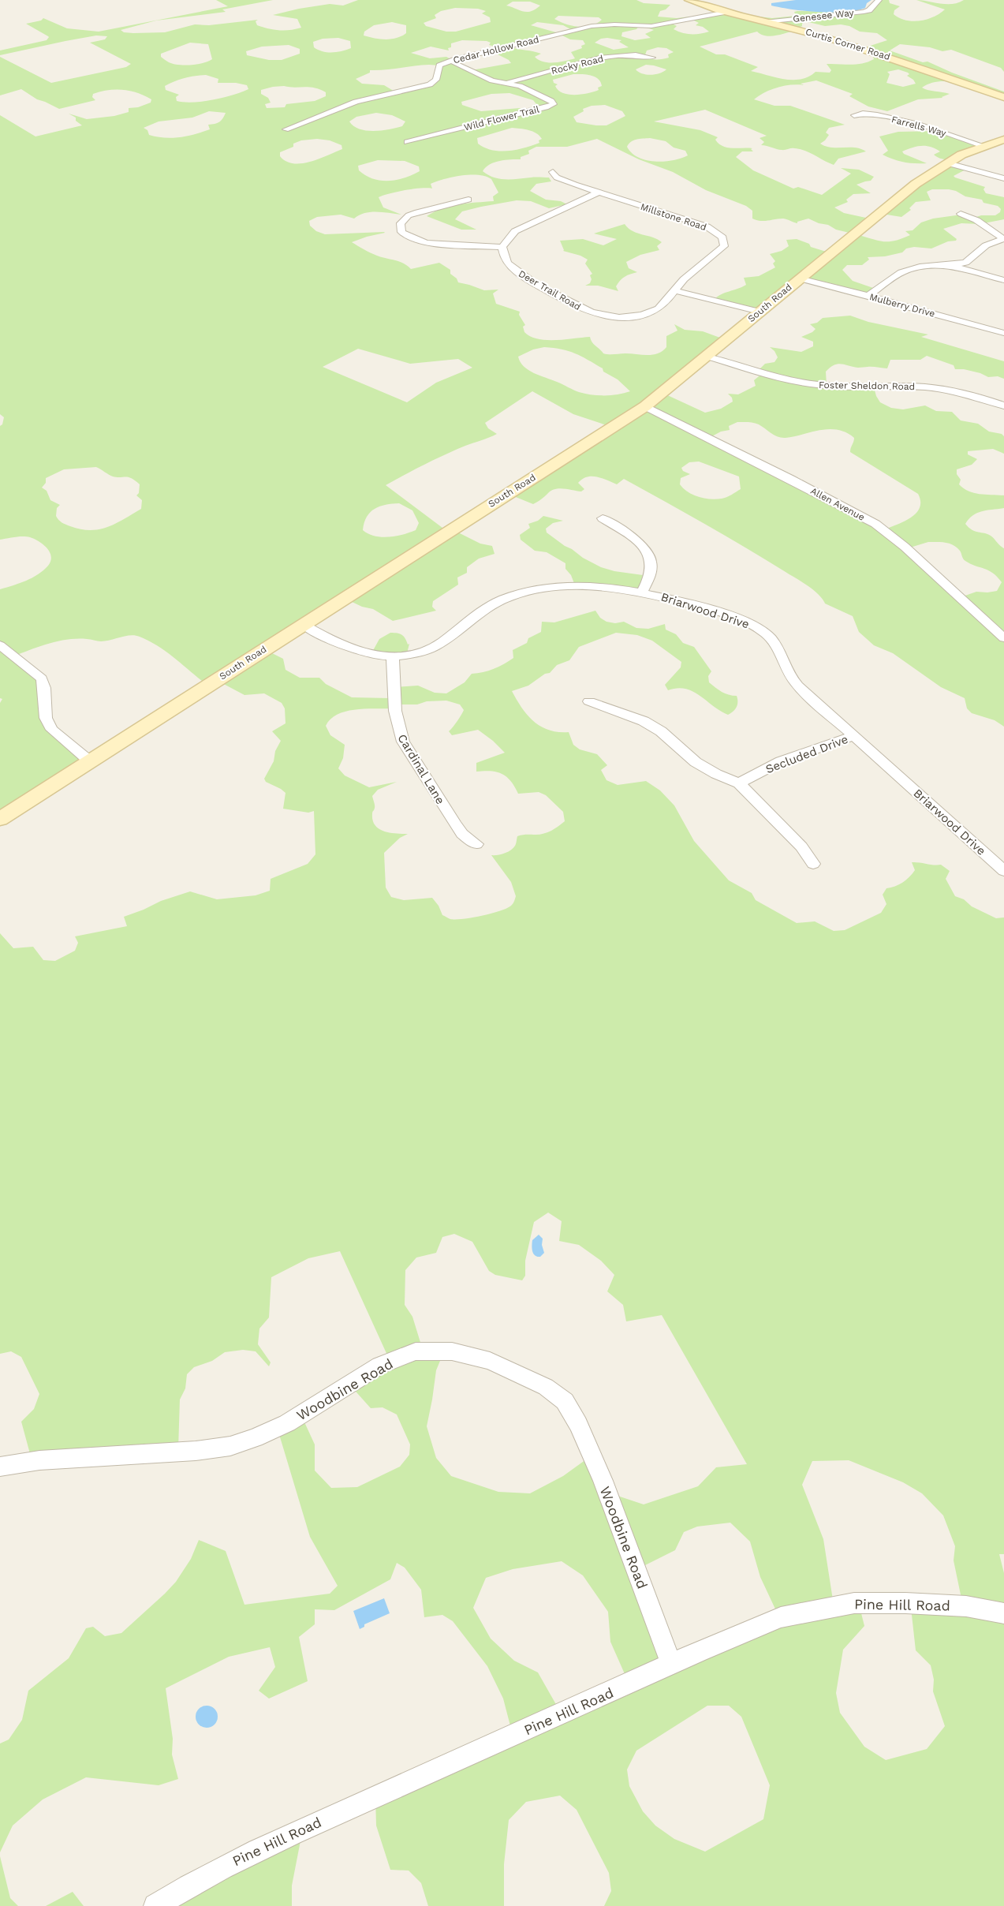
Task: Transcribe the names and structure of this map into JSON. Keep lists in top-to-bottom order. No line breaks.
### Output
{"streets":{"street":["Genesee Way","Curtis Corner Road","Cedar Hollow Road","Rocky Road","Wild Flower Trail","Farrells Way","Millstone Road","Deer Trail Road","South Road","Mulberry Drive","Foster Sheldon Road","Allen Avenue","Briarwood Drive","Secluded Drive","Cardinal Lane","Woodbine Road","Pine Hill Road"]},"crossings":[["Genesee Way","Curtis Corner Road"],["Curtis Corner Road","Cedar Hollow Road"],["Cedar Hollow Road","Wild Flower Trail"],["Rocky Road","Wild Flower Trail"],["Farrells Way","South Road"],["Millstone Road","Deer Trail Road"],["South Road","Mulberry Drive"],["South Road","Foster Sheldon Road"],["South Road","Allen Avenue"],["Briarwood Drive","Secluded Drive"],["Briarwood Drive","Cardinal Lane"],["Woodbine Road","Pine Hill Road"]]}
